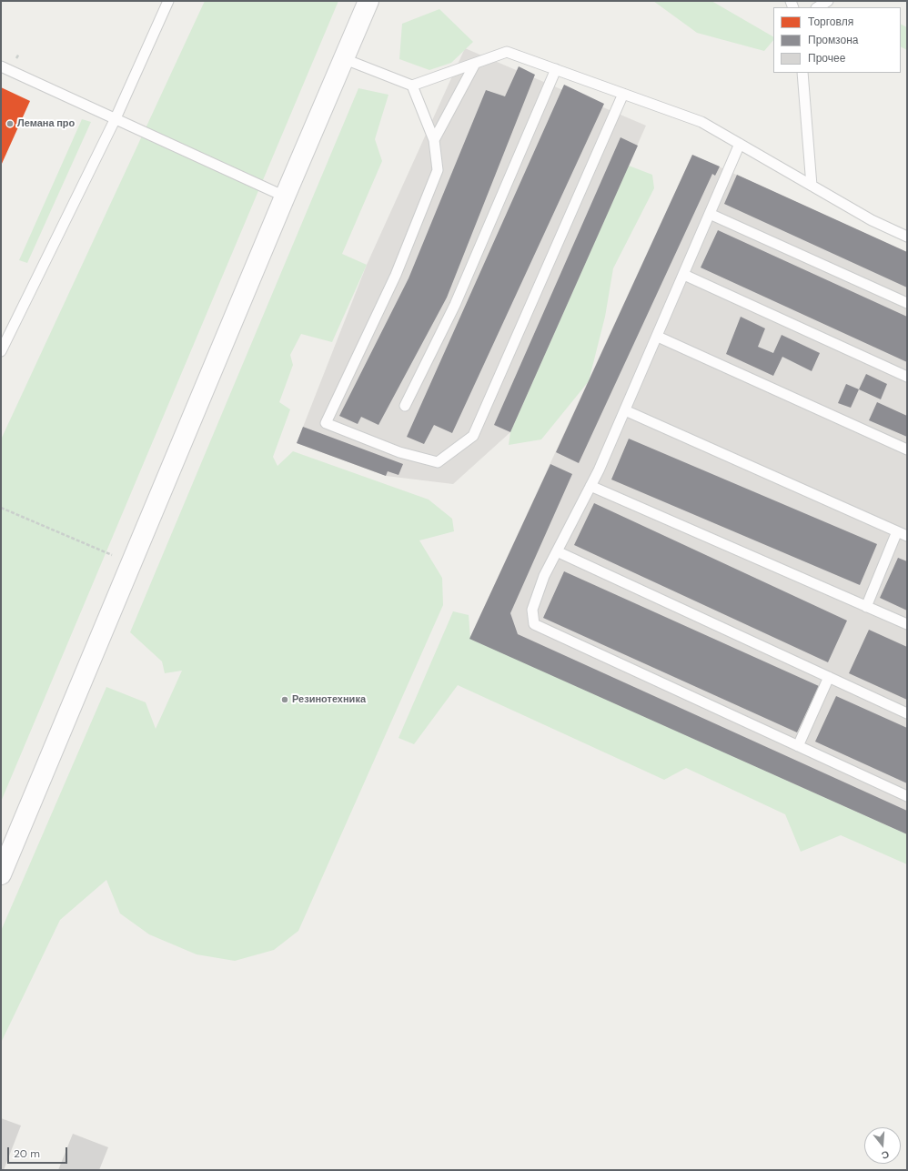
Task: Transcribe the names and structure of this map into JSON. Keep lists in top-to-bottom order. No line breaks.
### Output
{"places":["Лемана про","Резинотехника"],"legend":["Торговля","Промзона","Прочее"],"scale_bar":"20 m","north":"bottom"}
